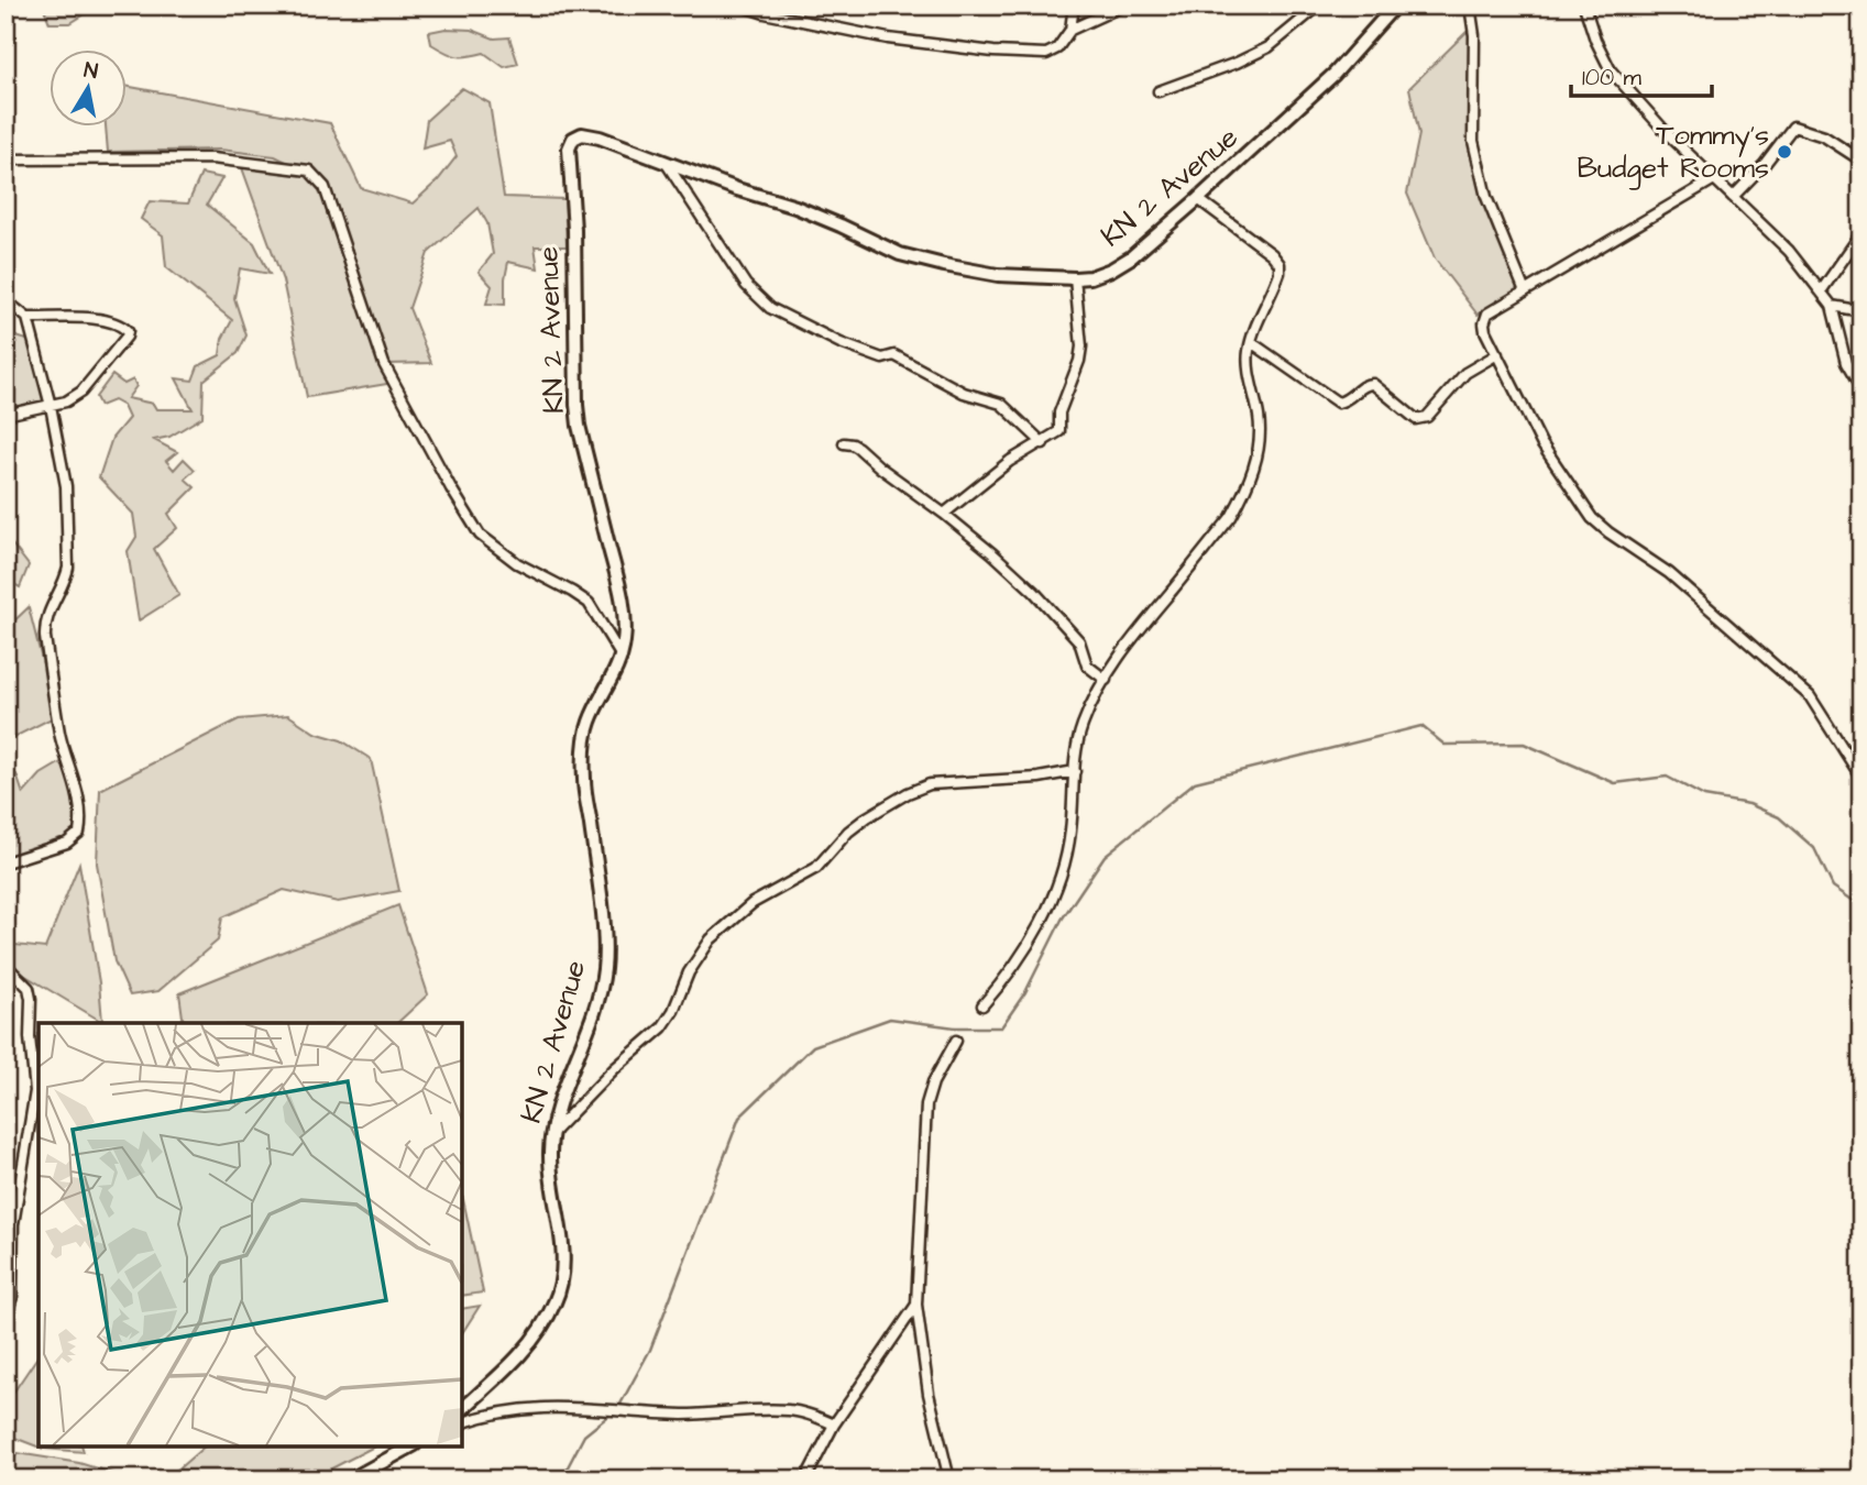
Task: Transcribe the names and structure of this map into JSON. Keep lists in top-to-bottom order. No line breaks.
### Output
{"streets":{"main road":["KN 2 Avenue"]},"places":["Tommy’s Budget Rooms"],"scale_bar":"100 m","north":"top"}
